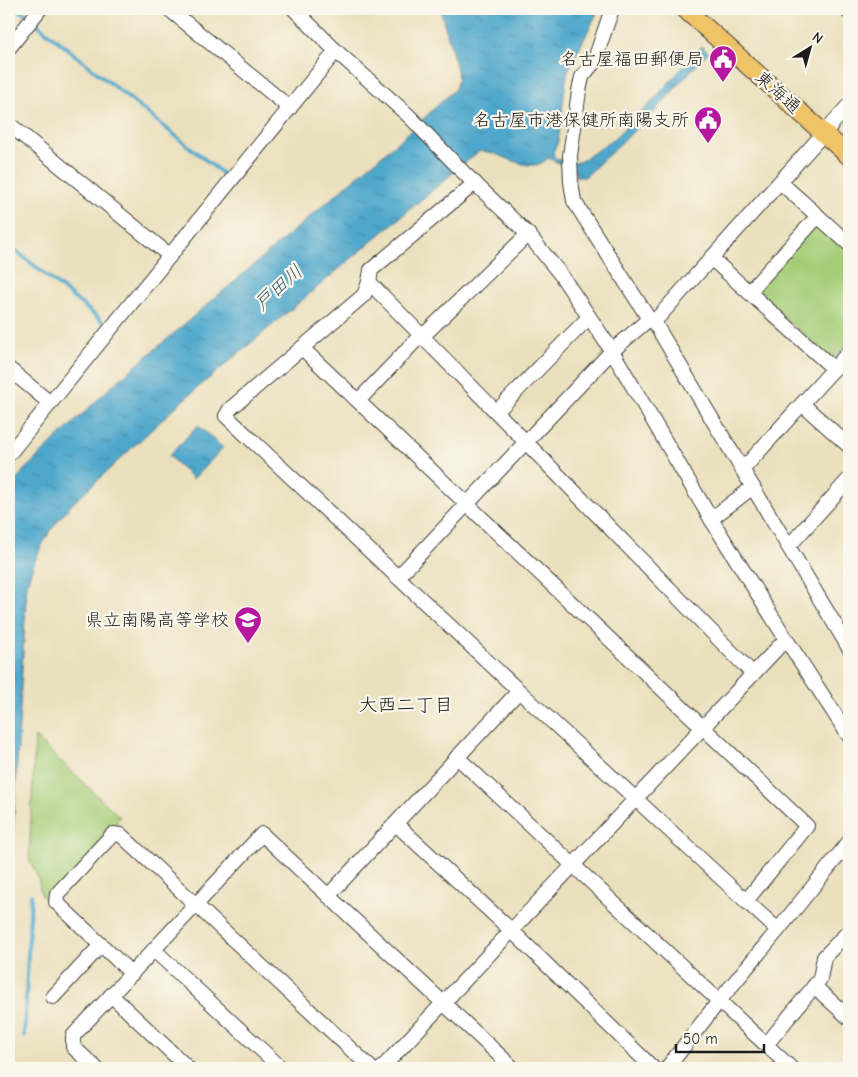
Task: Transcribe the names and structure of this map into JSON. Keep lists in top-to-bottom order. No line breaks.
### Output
{"streets":{"main road":["東海通"]},"districts":["大西二丁目"],"water":["戸田川"],"places":{"public building":["名古屋福田郵便局","名古屋市港保健所南陽支所"],"school or university":["県立南陽高等学校"]},"scale_bar":"50 m","north":"top right"}
